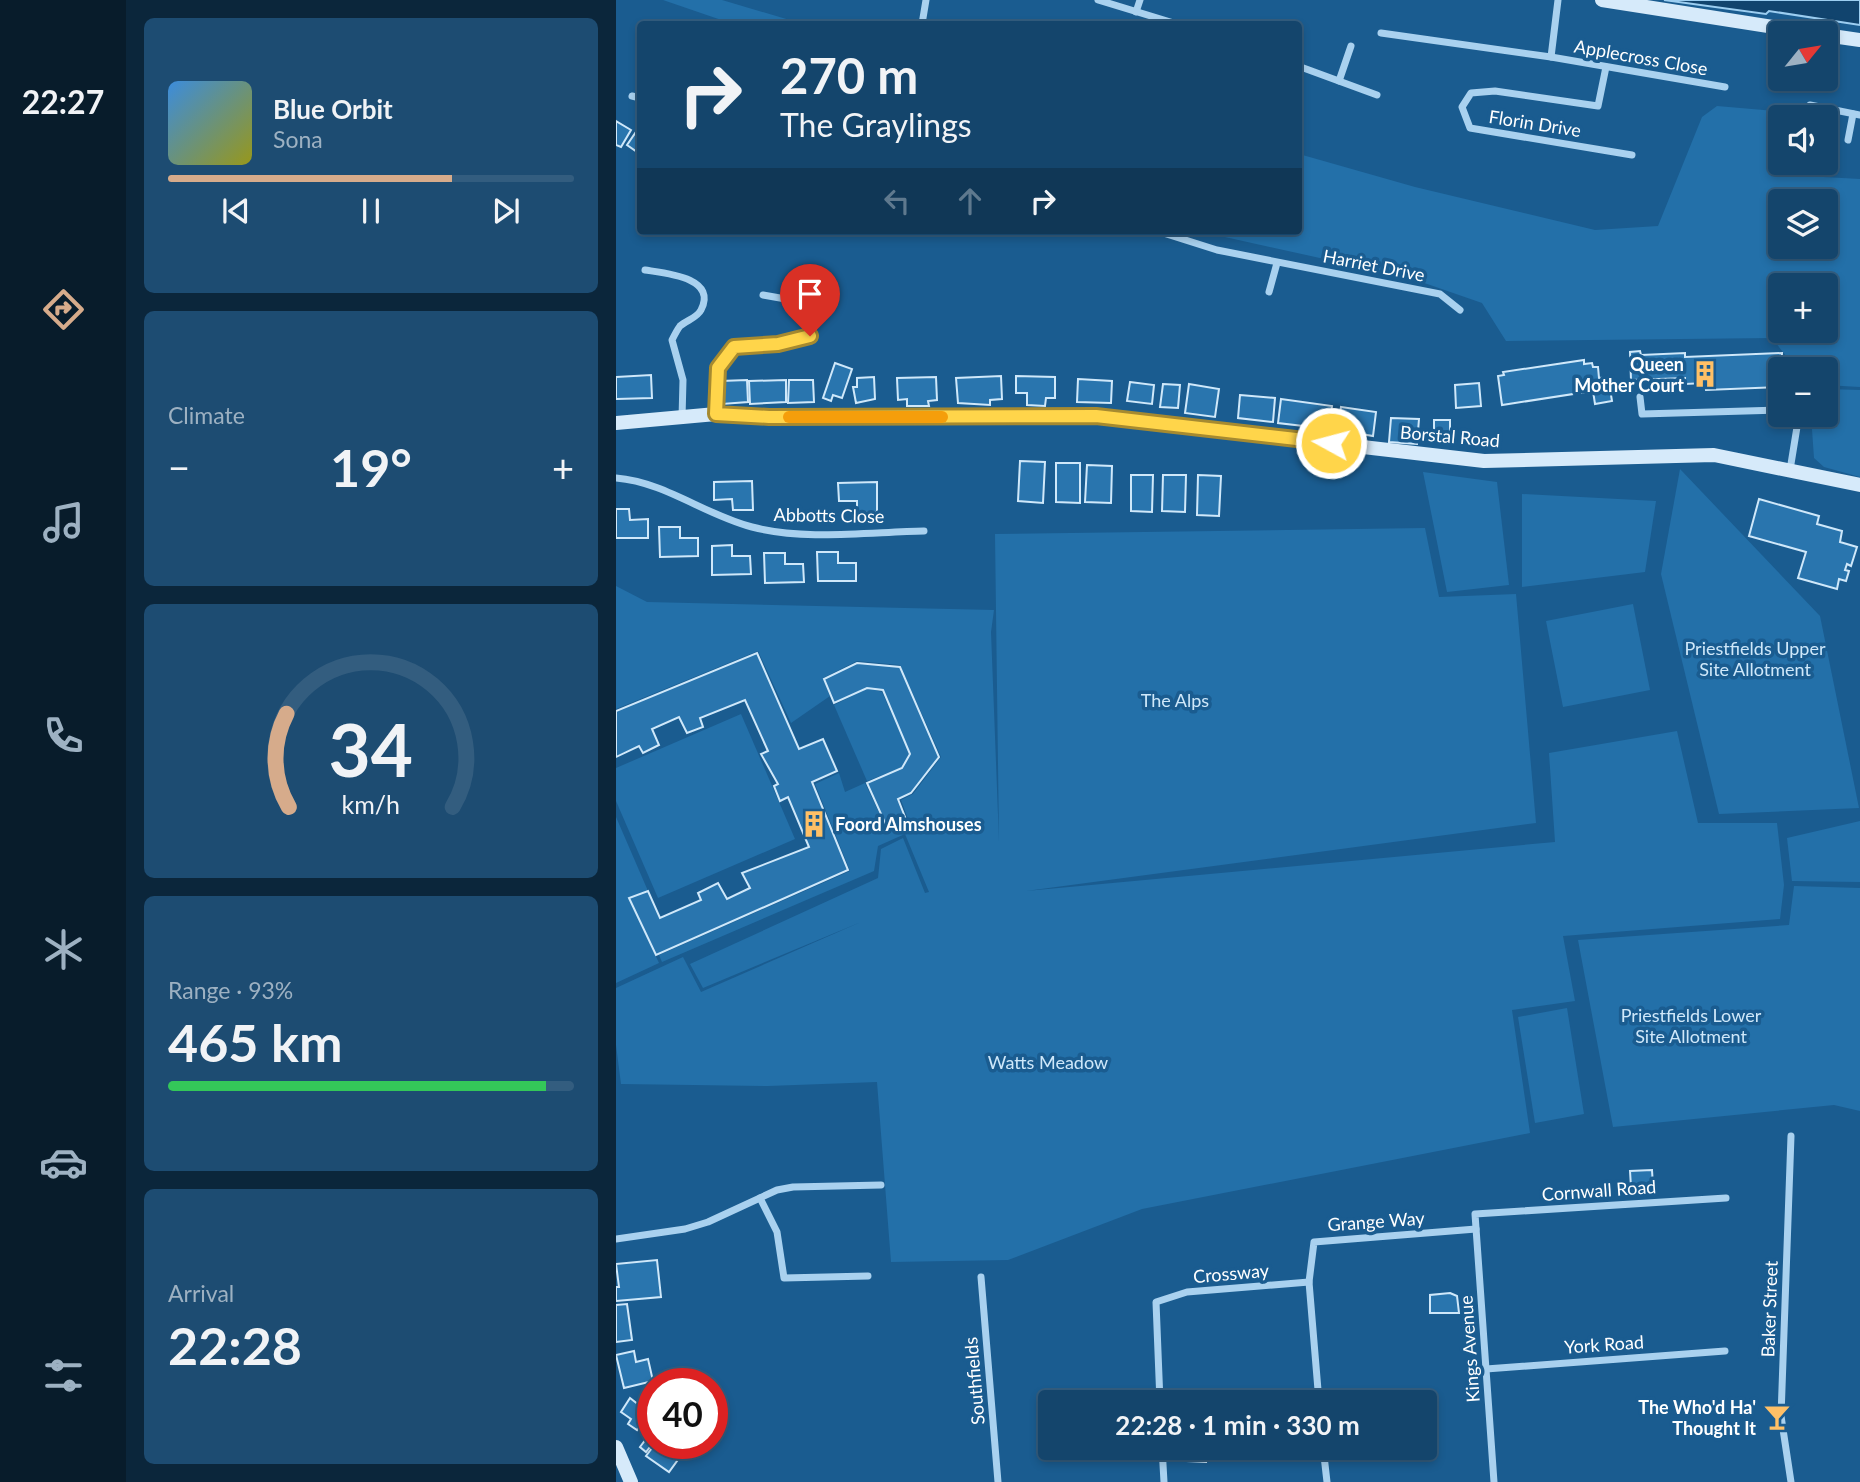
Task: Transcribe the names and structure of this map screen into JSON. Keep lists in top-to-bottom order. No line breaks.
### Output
{"streets":{"street":["Applecross Close","Florin Drive","Harriet Drive","Borstal Road","Abbotts Close","Cornwall Road","Grange Way","Crossway","Baker Street","York Road","Kings Avenue","Southfields"]},"crossings":[["Applecross Close","Florin Drive"],["Cornwall Road","Kings Avenue"],["Grange Way","Crossway"],["Grange Way","Kings Avenue"],["York Road","Kings Avenue"]],"parks":["Priestfields Upper Site Allotment","The Alps","Priestfields Lower Site Allotment","Watts Meadow"],"places":{"building":["Queen Mother Court","Foord Almshouses"],"bar":["The Who'd Ha' Thought It"]},"north":"top right","page":{"tabs":"22:27","map_buttons":["+","−"],"turn":["270 m","The Graylings"],"song":["Blue Orbit","Sona"],"tile":["Climate",["Range · 93%","465 km"],["Arrival","22:28"]],"heat":["−","19°","+"],"limit":"40","trip":"22:28 · 1 min · 330 m","gauge":["34","km/h"]}}
